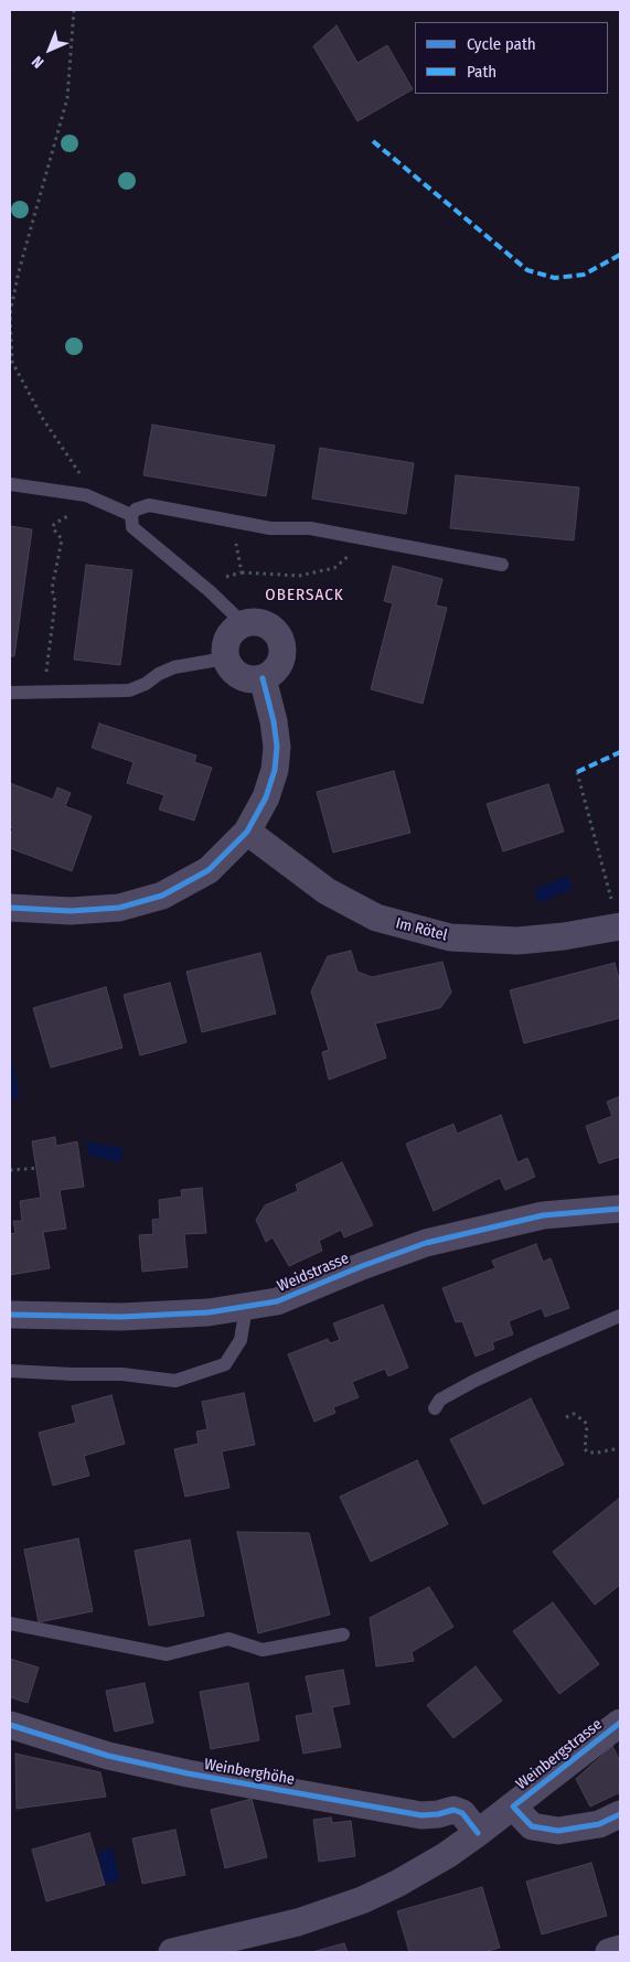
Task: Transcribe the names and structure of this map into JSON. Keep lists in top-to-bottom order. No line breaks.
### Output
{"streets":{"street":["Im Rötel","Weidstrasse","Weinbergstrasse","Weinberghöhe"]},"crossings":[["Weinbergstrasse","Weinberghöhe"]],"districts":["OBERSACK"],"legend":["Cycle path","Path"],"north":"bottom left"}
